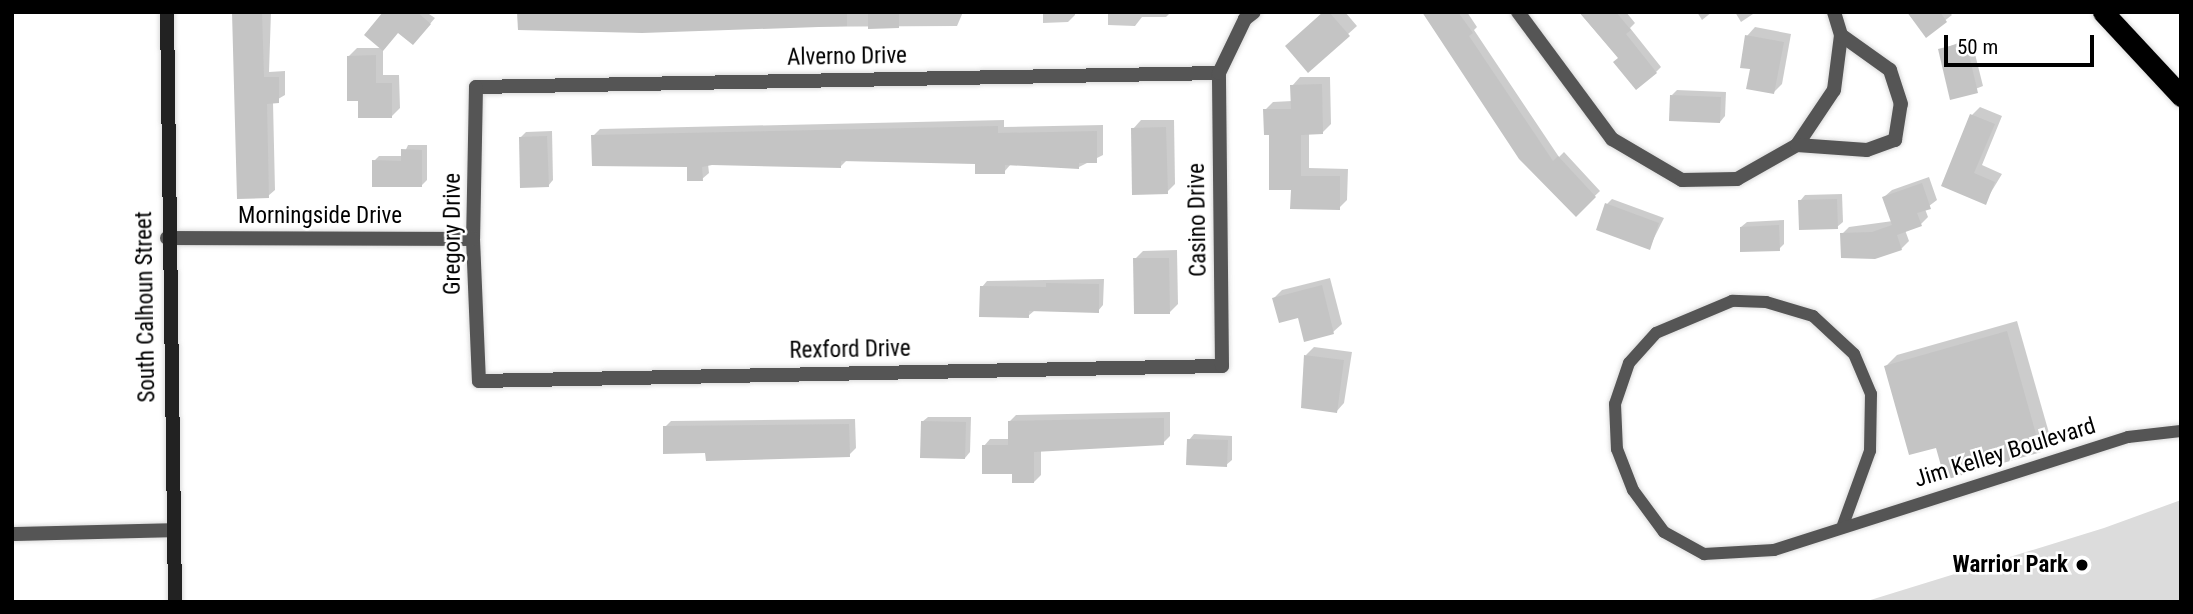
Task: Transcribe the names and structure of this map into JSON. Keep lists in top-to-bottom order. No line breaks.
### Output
{"streets":{"street":["Alverno Drive","Morningside Drive","Casino Drive","Gregory Drive","South Calhoun Street","Rexford Drive"],"lane":["Jim Kelley Boulevard"]},"crossings":[["Alverno Drive","Casino Drive"],["Alverno Drive","Gregory Drive"],["Morningside Drive","Gregory Drive"],["Morningside Drive","South Calhoun Street"],["Casino Drive","Rexford Drive"],["Gregory Drive","Rexford Drive"]],"places":["Warrior Park"],"scale_bar":"50 m"}
